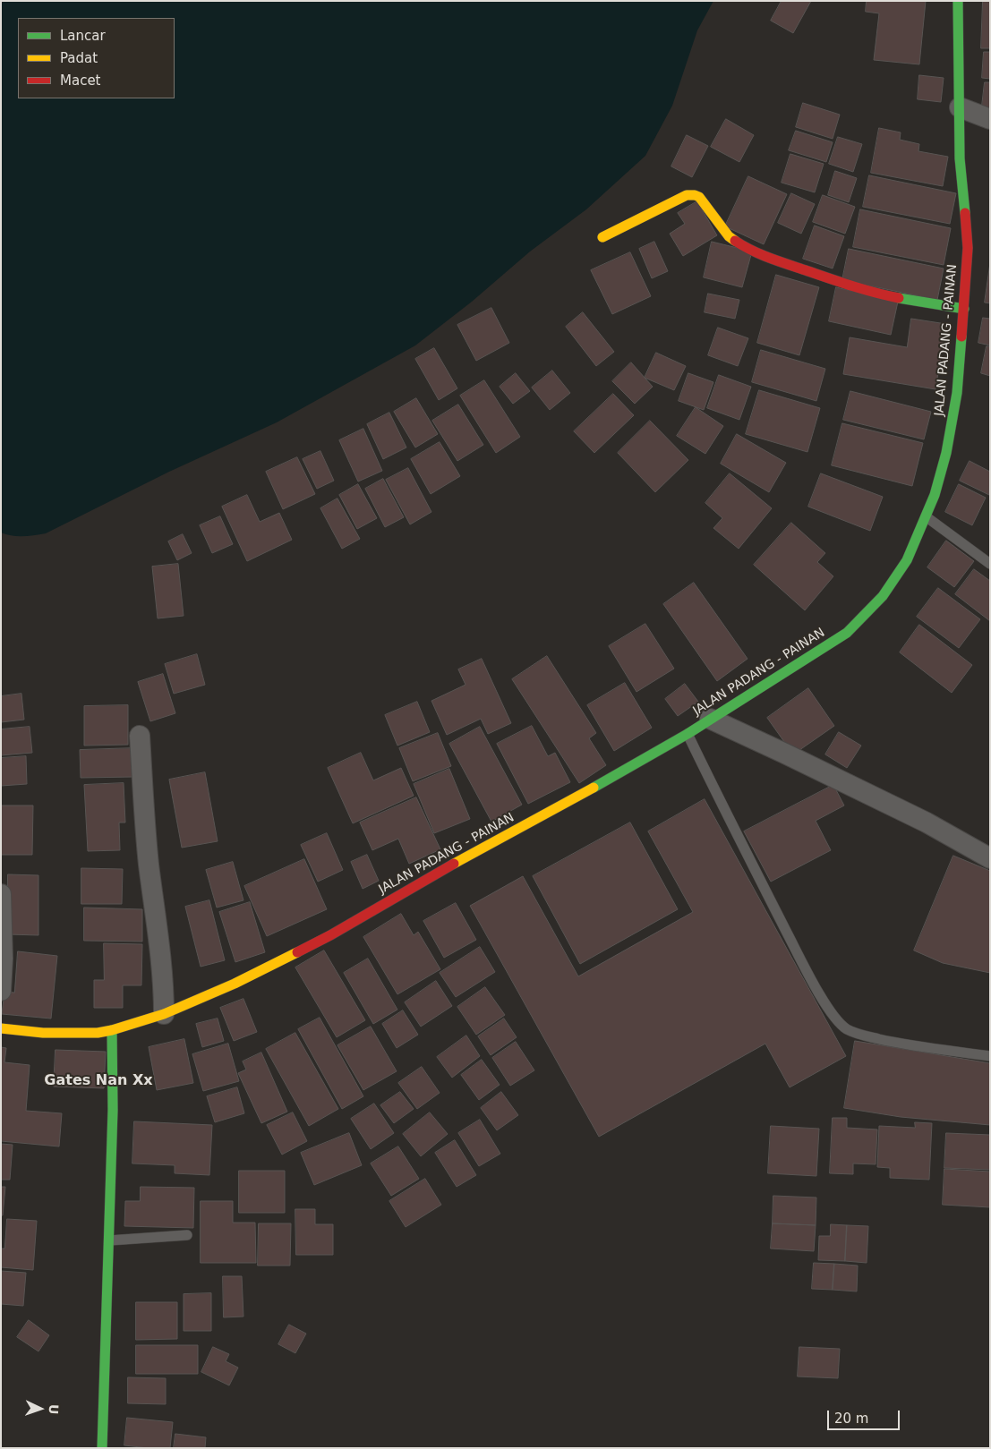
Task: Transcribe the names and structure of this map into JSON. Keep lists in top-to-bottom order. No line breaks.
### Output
{"streets":{"main road":["JALAN PADANG - PAINAN"]},"districts":["Gates Nan Xx"],"legend":["Lancar","Padat","Macet"],"scale_bar":"20 m","north":"right"}
